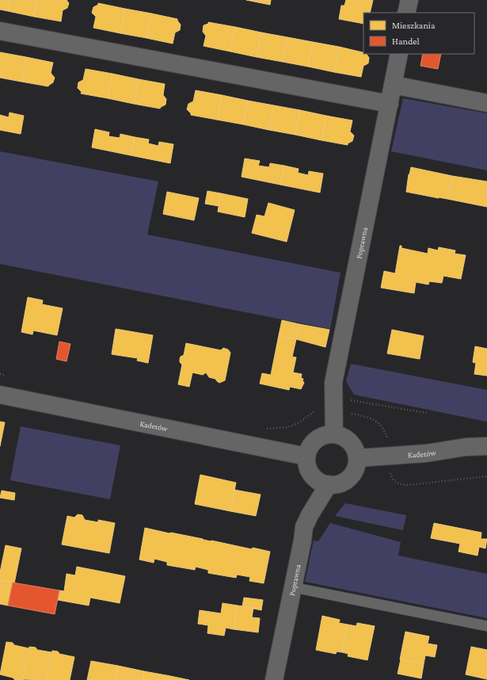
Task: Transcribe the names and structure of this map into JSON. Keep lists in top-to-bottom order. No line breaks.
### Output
{"streets":{"street":["Poprawna","Kadetów"]},"crossings":[["Poprawna","Kadetów"]],"legend":["Mieszkania","Handel"]}
